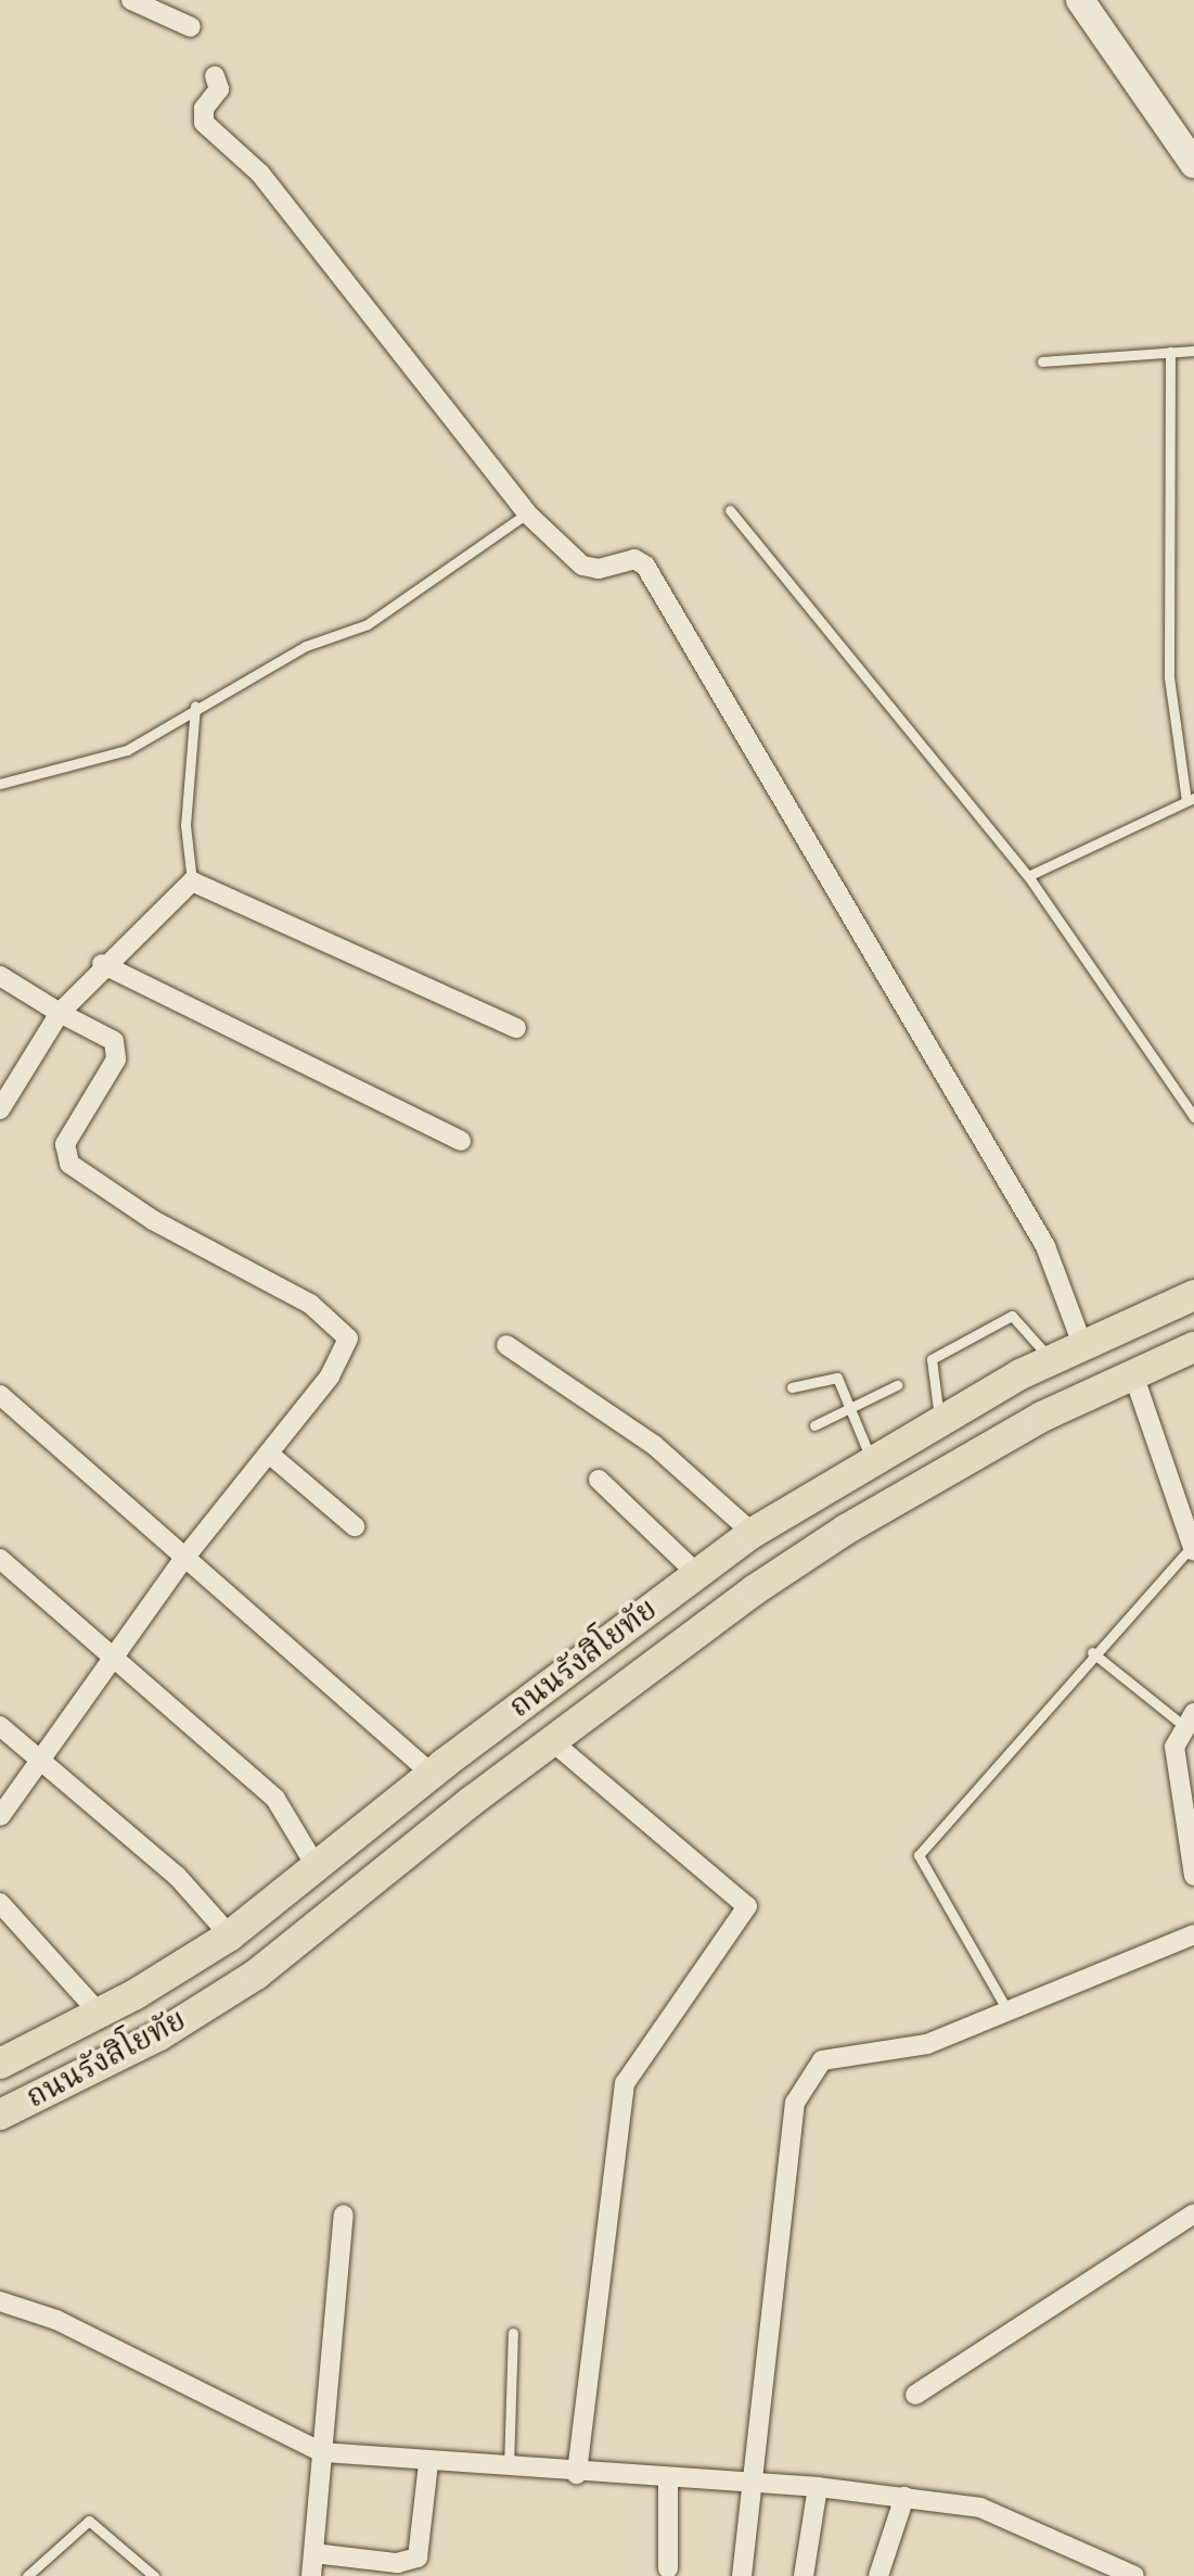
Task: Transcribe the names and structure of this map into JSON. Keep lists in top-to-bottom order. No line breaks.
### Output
{"streets":{"main road":["ถนนรังสิโยทัย"]}}
